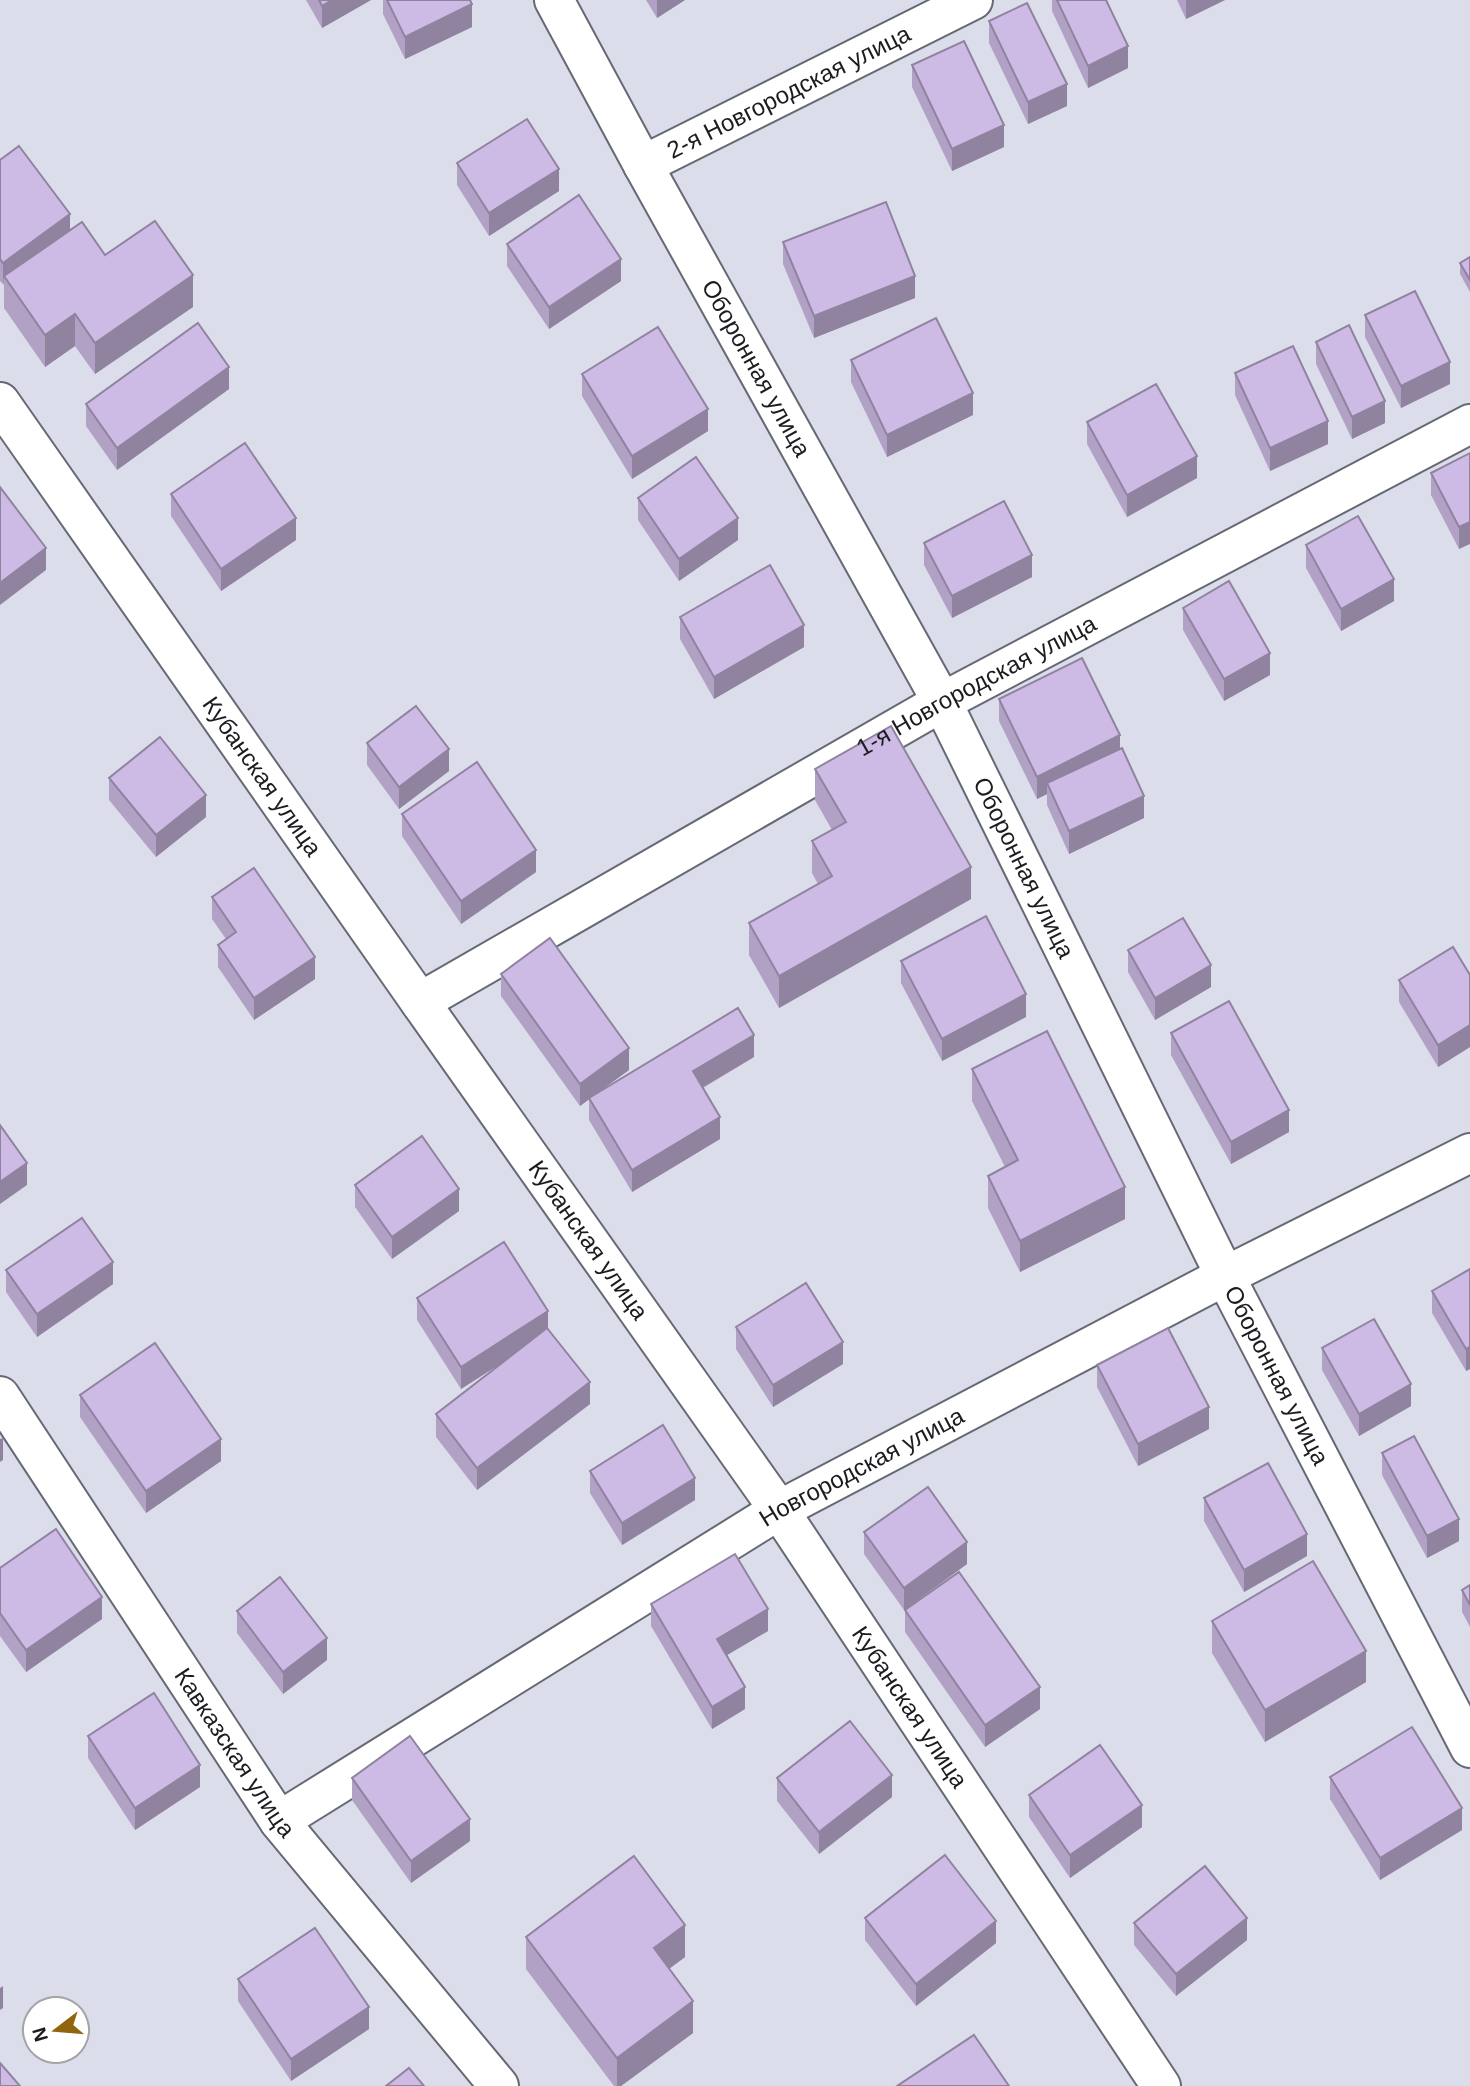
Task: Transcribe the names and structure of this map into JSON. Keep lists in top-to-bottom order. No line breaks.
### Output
{"streets":{"street":["2-я Новгородская улица","Оборонная улица","1-я Новгородская улица","Кубанская улица","Новгородская улица","Кавказская улица"]},"crossings":[["2-я Новгородская улица","Оборонная улица"],["Оборонная улица","1-я Новгородская улица"],["Оборонная улица","Новгородская улица"],["1-я Новгородская улица","Кубанская улица"],["Кубанская улица","Новгородская улица"],["Новгородская улица","Кавказская улица"]],"north":"left"}
